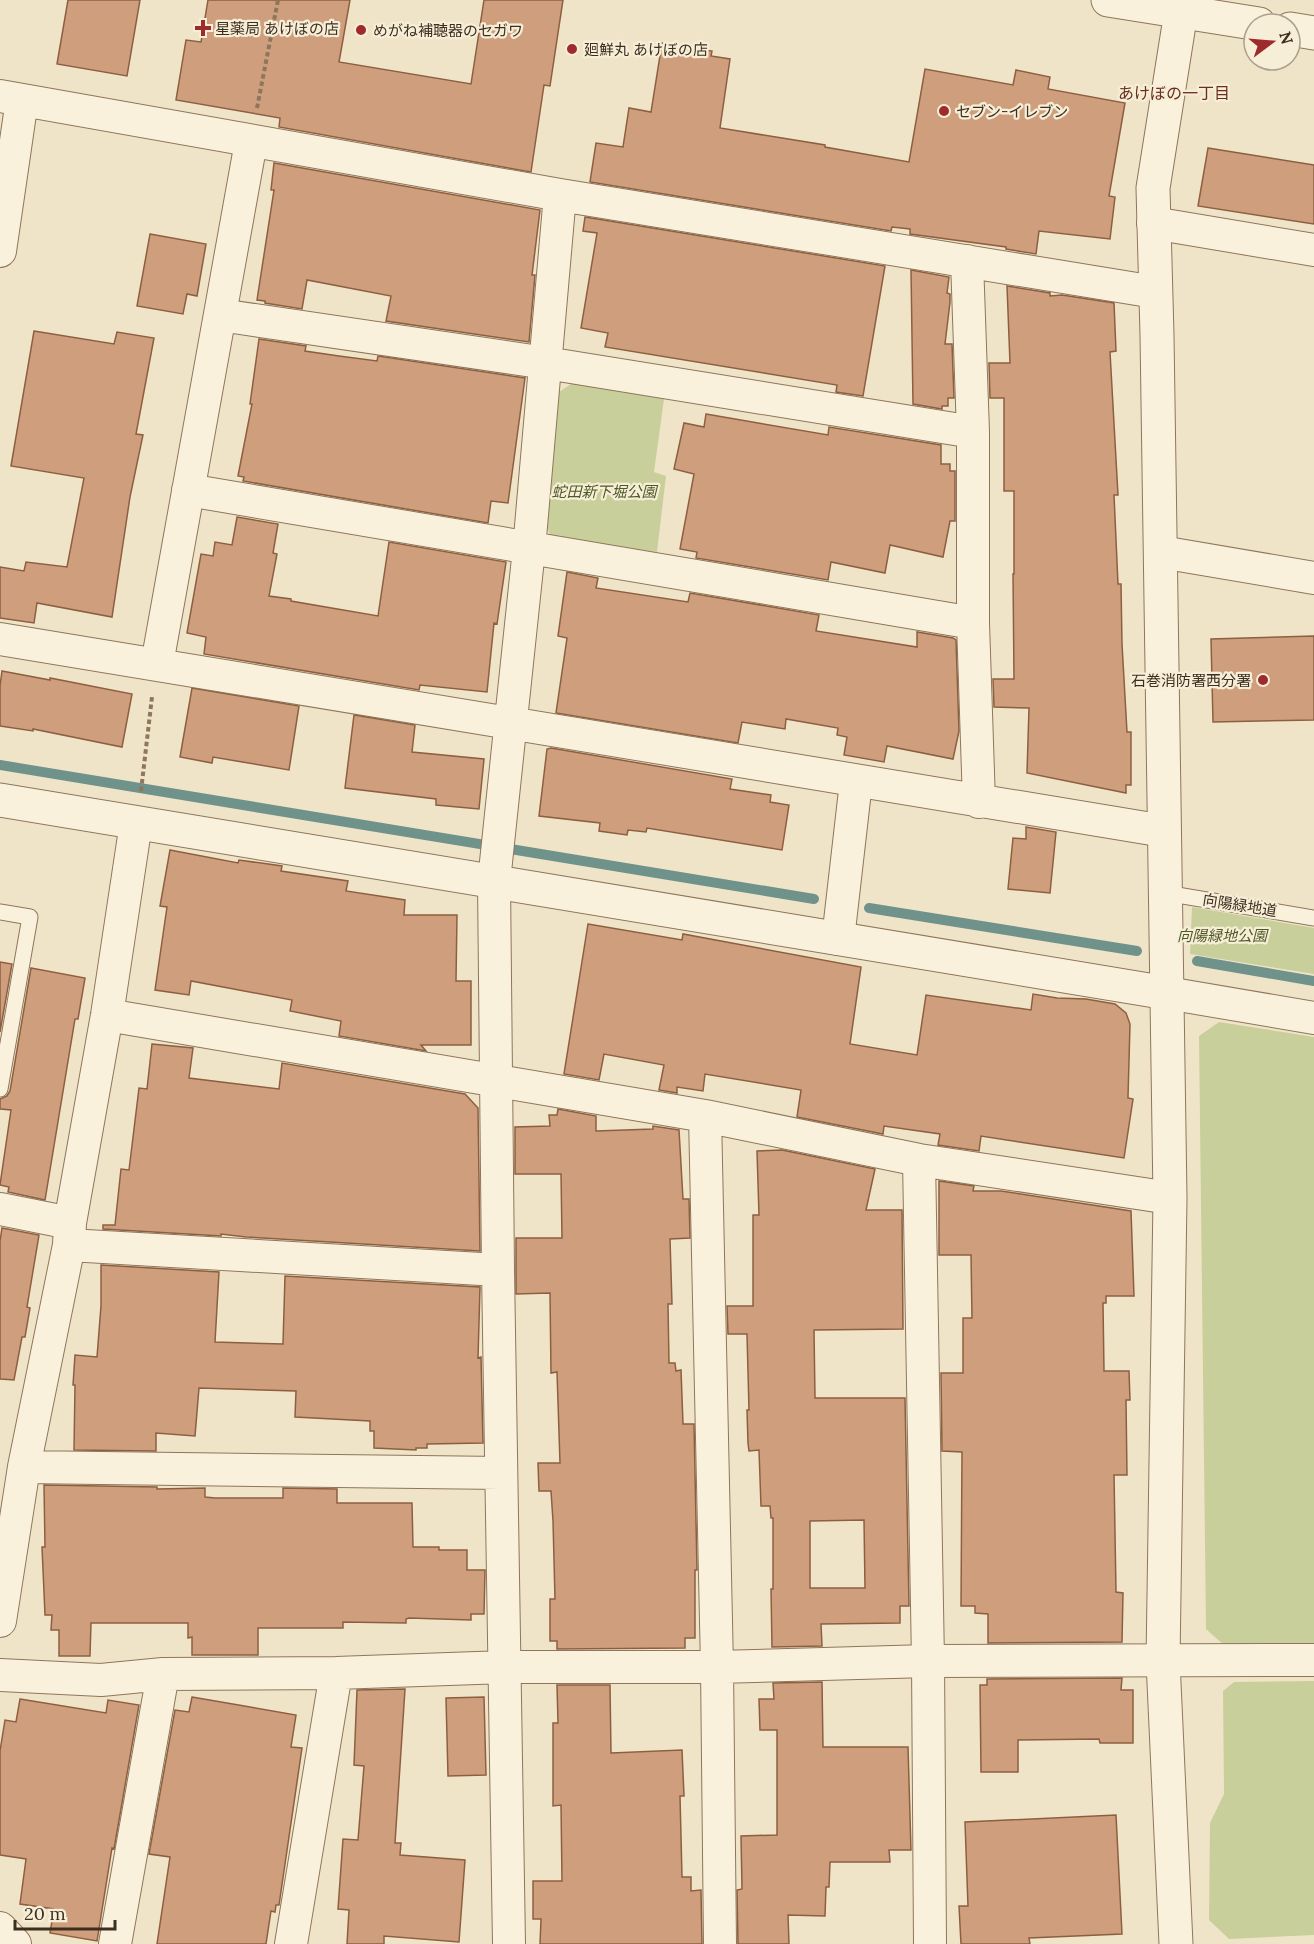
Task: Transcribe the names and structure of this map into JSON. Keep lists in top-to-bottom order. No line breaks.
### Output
{"streets":{"lane":["向陽緑地道"]},"districts":["あけぼの一丁目"],"parks":["蛇田新下堀公園","向陽緑地公園"],"places":{"health":["星薬局 あけぼの店"],"other":["めがね補聴器のセガワ","廻鮮丸 あけぼの店","セブン-イレブン","石巻消防署西分署"]},"scale_bar":"20 m","north":"right"}
